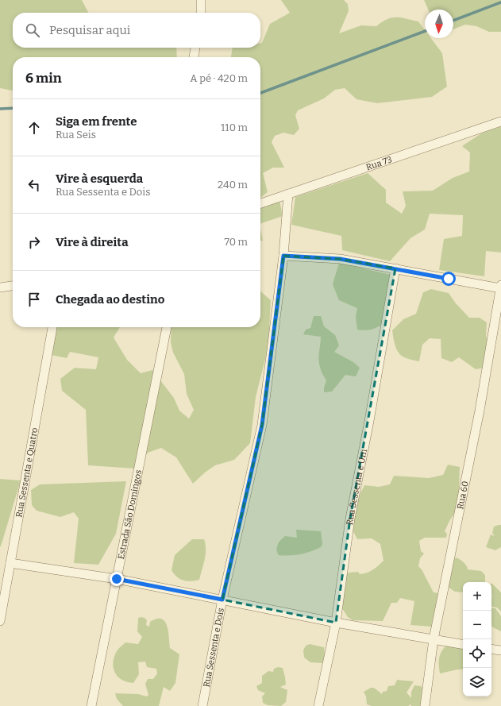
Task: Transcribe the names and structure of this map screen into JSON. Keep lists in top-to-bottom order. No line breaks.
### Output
{"streets":{"street":["Rua 73","Rua Sessenta e Quatro","Rua Sessenta e Um","Rua 60","Estrada São Domingos","Rua Sessenta e Dois"]},"crossings":[["Rua 73","Rua Sessenta e Dois"]],"north":"bottom","page":{"search":"Pesquisar aqui","heading":["6 min","A pé · 420 m"],"list":[["Siga em frente","Rua Seis","110 m"],["Vire à esquerda","Rua Sessenta e Dois","240 m"],["Vire à direita","70 m"],"Chegada ao destino"],"map_buttons":["+","−"]}}
